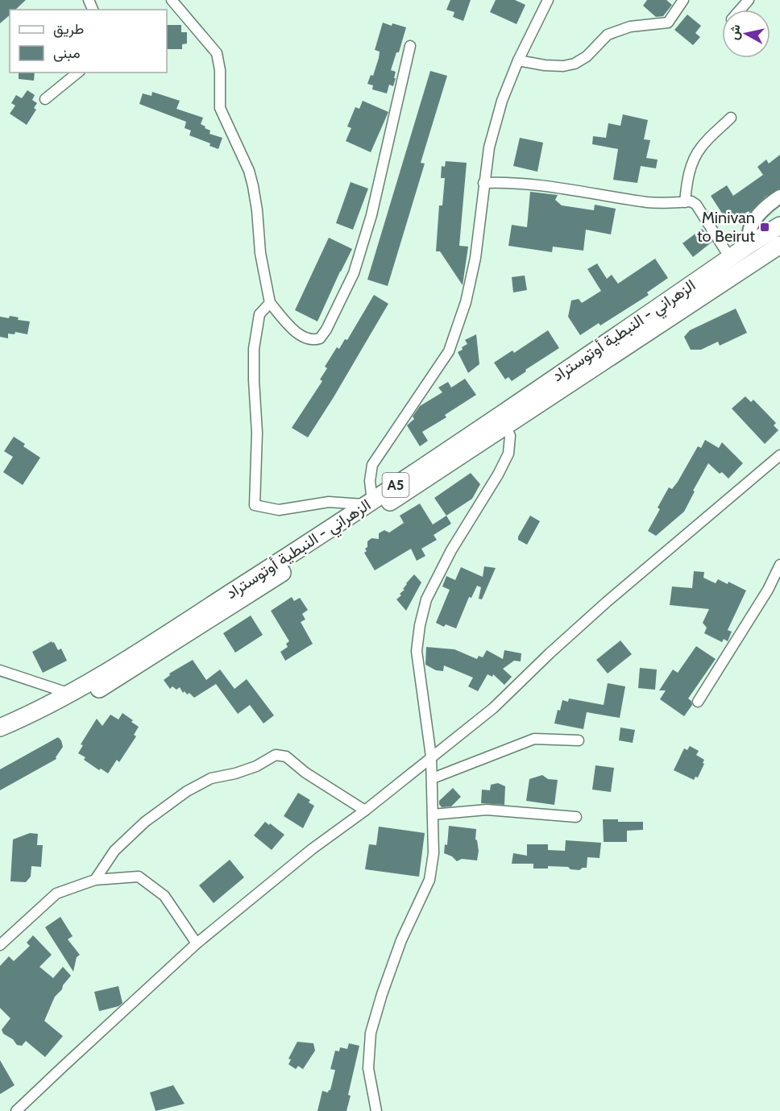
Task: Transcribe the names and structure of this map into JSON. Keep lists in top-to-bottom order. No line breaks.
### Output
{"streets":{"highway":["الزهراني - النبطية أوتوستراد","A5"]},"places":{"transit":["Minivan to Beirut"]},"legend":["طريق","مبنى"],"north":"left"}
